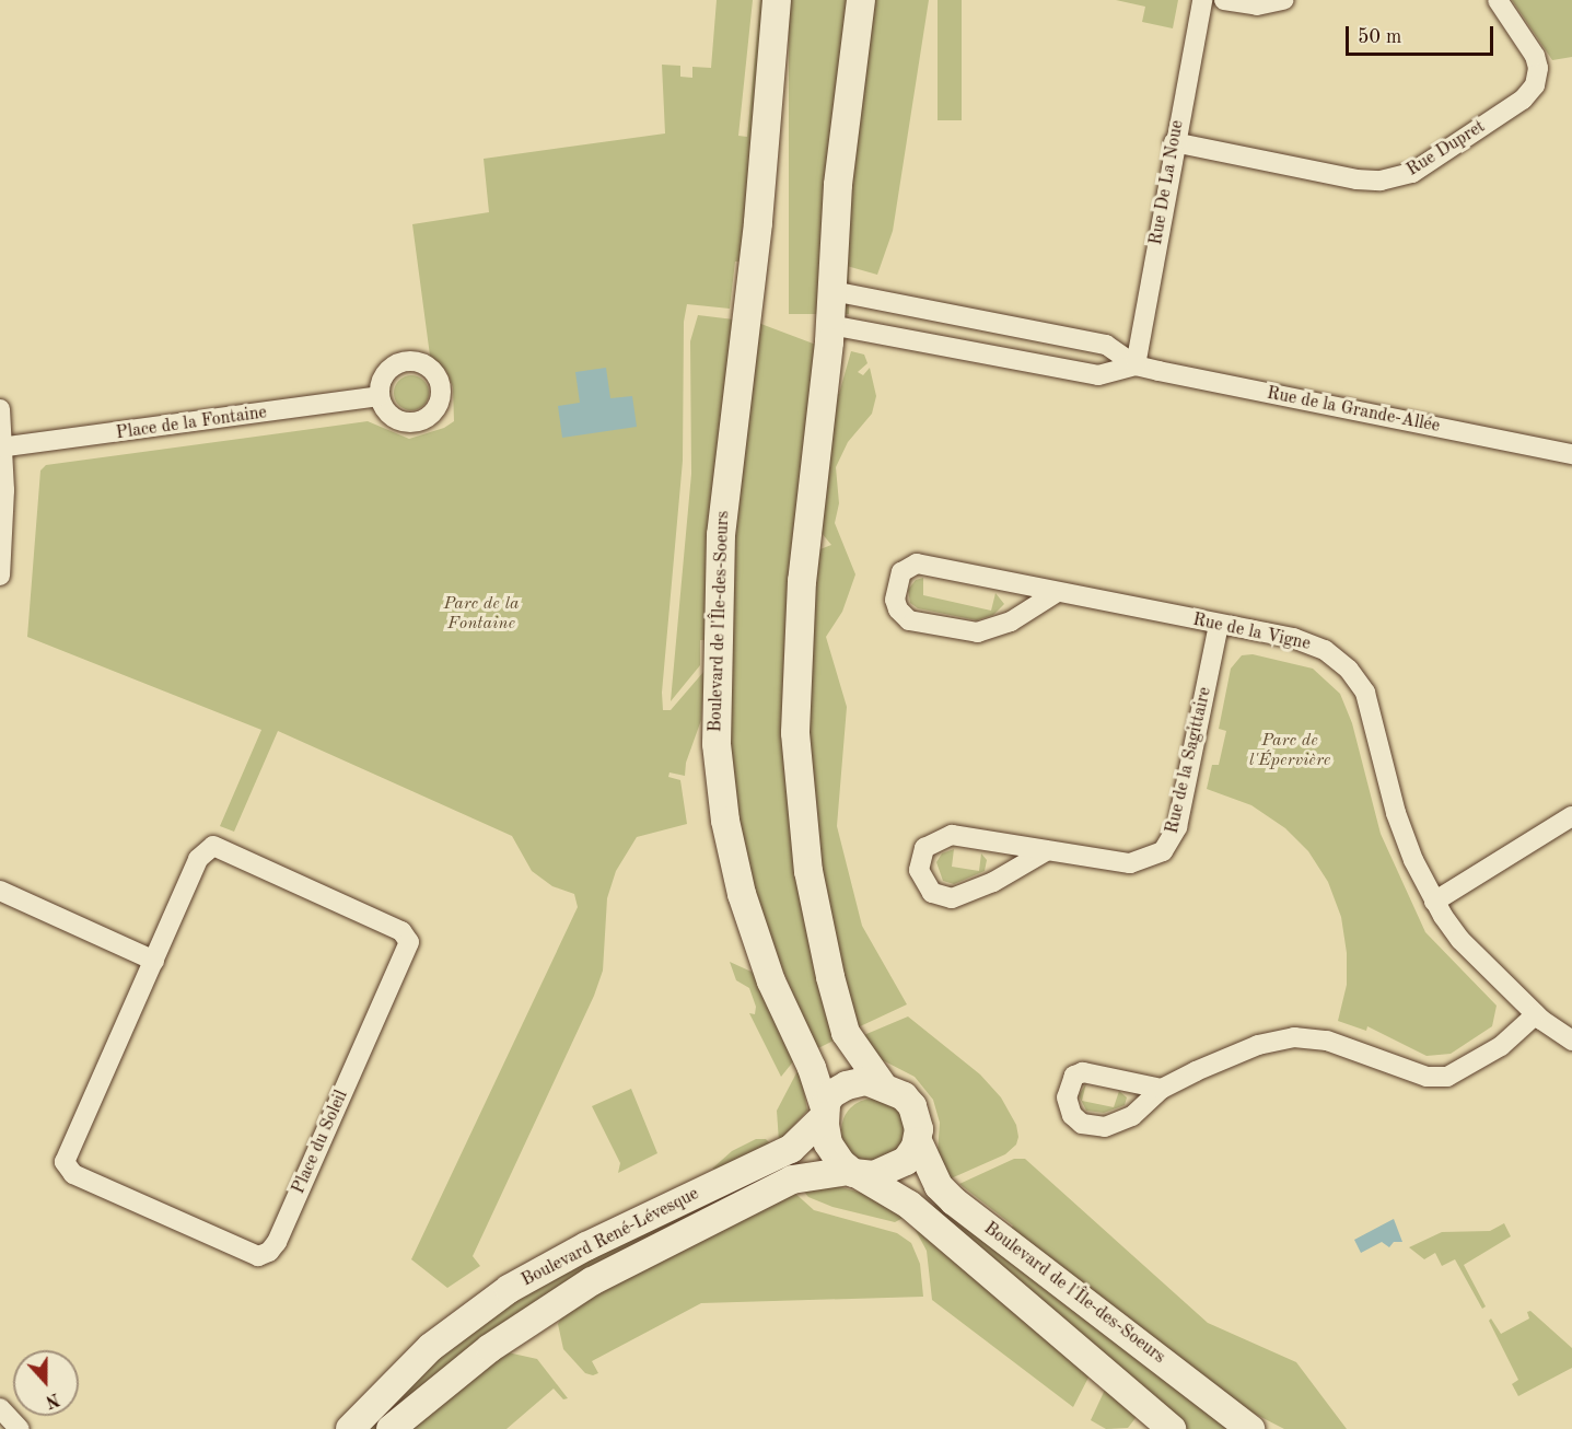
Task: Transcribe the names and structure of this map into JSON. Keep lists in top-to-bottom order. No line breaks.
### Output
{"streets":{"street":["Rue Dupret","Rue De La Noue","Rue de la Grande-Allée","Place de la Fontaine","Boulevard de l'Île-des-Soeurs","Rue de la Vigne","Rue de la Sagittaire","Place du Soleil","Boulevard René-Lévesque"]},"crossings":[["Rue Dupret","Rue De La Noue"],["Rue De La Noue","Rue de la Grande-Allée"],["Boulevard de l'Île-des-Soeurs","Boulevard René-Lévesque"],["Rue de la Vigne","Rue de la Sagittaire"]],"parks":["Parc de la Fontaine","Parc de l'Épervière"],"scale_bar":"50 m","north":"bottom"}
